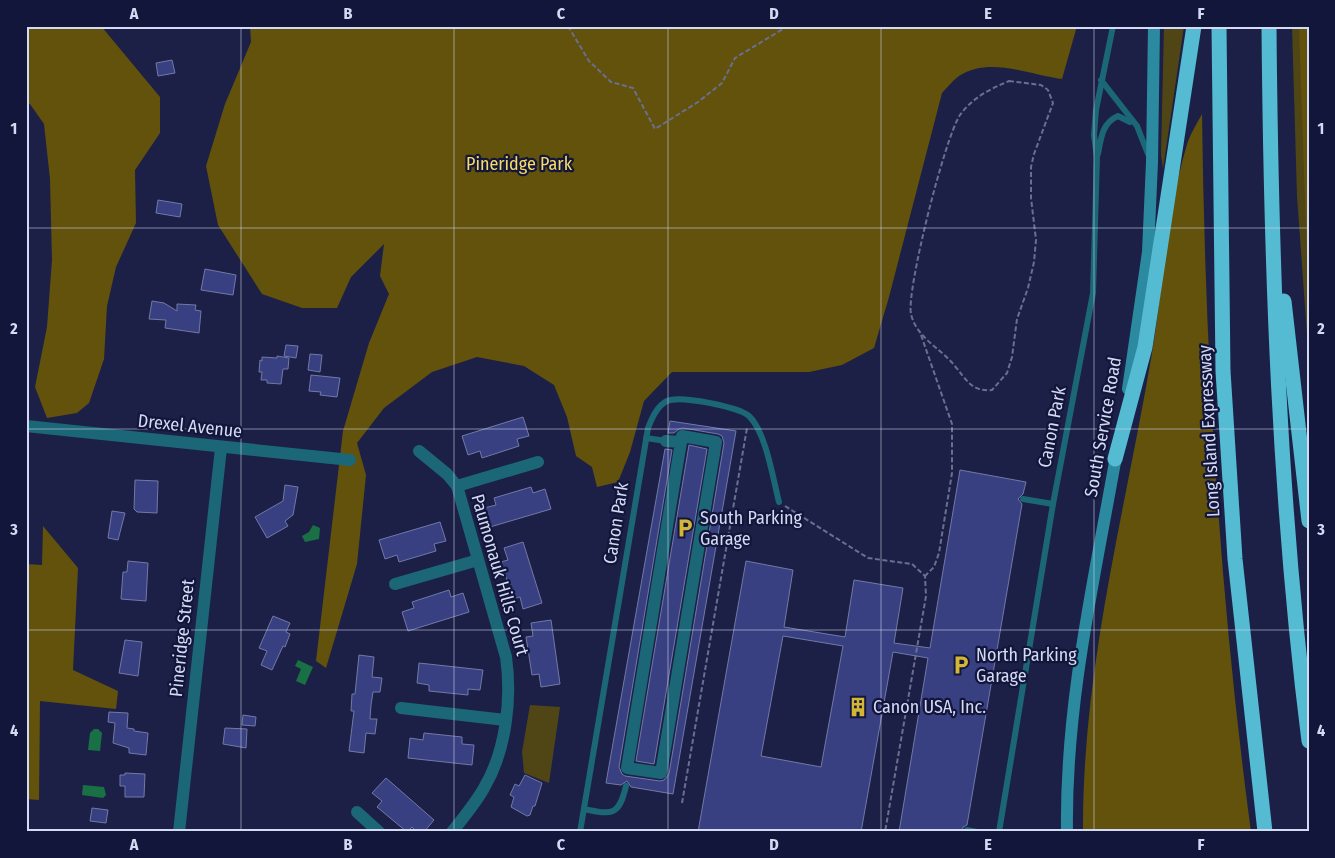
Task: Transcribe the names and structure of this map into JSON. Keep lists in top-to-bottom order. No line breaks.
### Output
{"streets":{"highway":["Long Island Expressway"],"main road":["South Service Road"],"street":["Drexel Avenue","Paumonauk Hills Court","Pineridge Street"],"lane":["Canon Park"]},"crossings":[["Drexel Avenue","Pineridge Street"]],"parks":["Pineridge Park"],"places":{"parking":["South Parking Garage","North Parking Garage"],"building":["Canon USA, Inc."]},"grid":{"columns":["A","B","C","D","E","F"],"rows":["1","2","3","4"]}}
